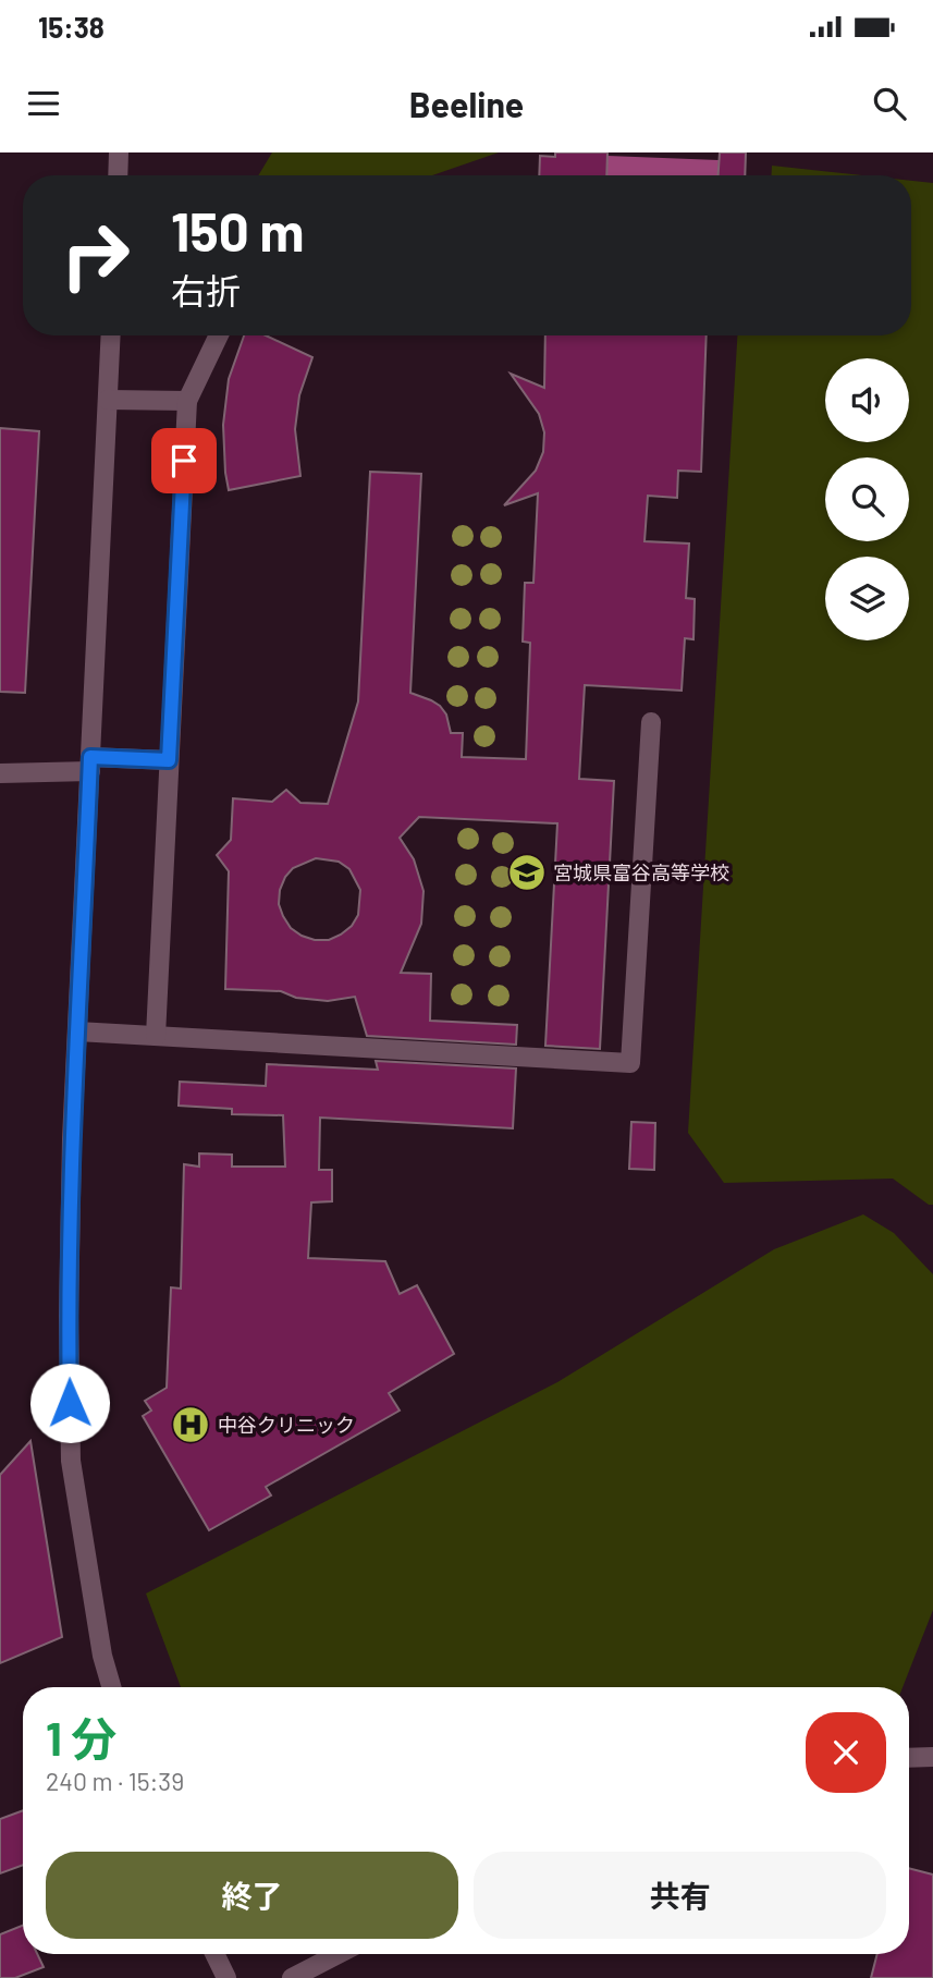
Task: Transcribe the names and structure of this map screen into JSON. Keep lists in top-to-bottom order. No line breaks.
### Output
{"places":{"school or university":["宮城県富谷高等学校"],"hospital":["中谷クリニック"]},"page":{"status":"15:38","header":"Beeline","turn":["150 m","右折"],"heading":["1 分","240 m · 15:39"],"buttons":["終了","共有"]}}
